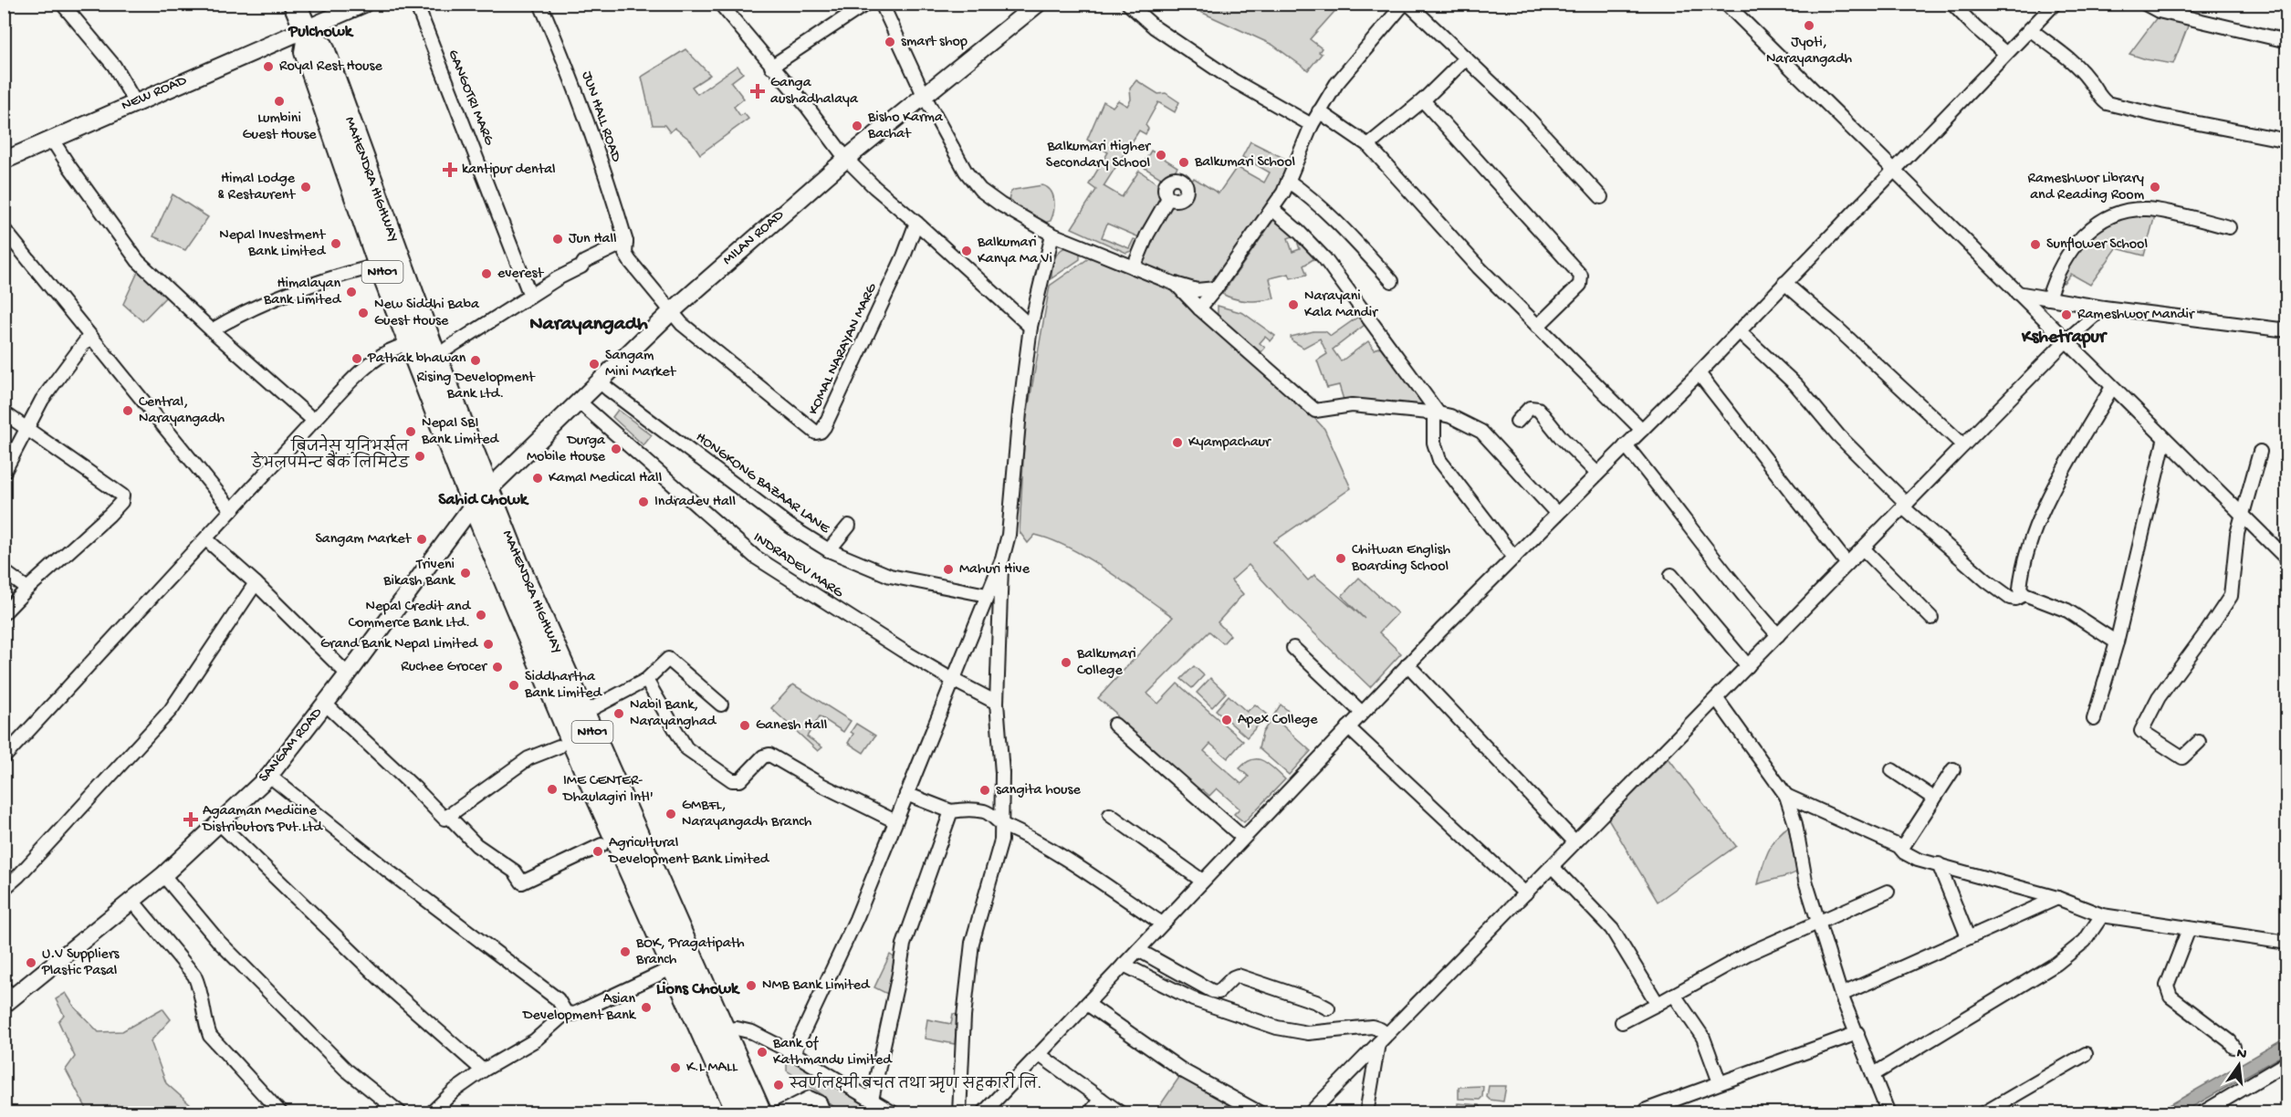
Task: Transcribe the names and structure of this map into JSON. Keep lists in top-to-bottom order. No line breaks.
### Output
{"streets":{"highway":["MAHENDRA HIGHWAY","NH01"],"street":["NEW ROAD","GANGOTRI MARG","JUN HALL ROAD","MILAN ROAD","KOMAL NARAYAN MARG","HONGKONG BAZAAR LANE","INDRADEV MARG","SANGAM ROAD"]},"crossings":[["NEW ROAD","MAHENDRA HIGHWAY"],["JUN HALL ROAD","MILAN ROAD"],["JUN HALL ROAD","KOMAL NARAYAN MARG"],["MAHENDRA HIGHWAY","MILAN ROAD"],["MAHENDRA HIGHWAY","SANGAM ROAD"],["MILAN ROAD","KOMAL NARAYAN MARG"],["MILAN ROAD","HONGKONG BAZAAR LANE"],["MILAN ROAD","INDRADEV MARG"],["MILAN ROAD","SANGAM ROAD"]],"districts":["Pulchowk","Narayangadh","Kshetrapur","Sahid Chowk","Lions Chowk"],"places":{"other":["Jyoti, Narayangadh","smart shop","Royal Rest House","Lumbini Guest House","Bisho Karma Bachat","Balkumari Higher Secondary School","Balkumari School","Himal Lodge & Restaurent","Rameshwor Library and Reading Room","Jun Hall","Nepal Investment Bank Limited","Sunflower School","Balkumari Kanya Ma Vi","everest","Himalayan Bank Limited","Narayani Kala Mandir","New Siddhi Baba Guest House","Rameshwor Mandir","Pathak bhawan","Rising Development Bank Ltd.","Sangam Mini Market","Central, Narayangadh","Nepal SBI Bank Limited","Kyampachaur","Durga Mobile House","बिजनेस युनिभर्सल डेभलपमेन्ट बैंक लिमिटेड","Kamal Medical Hall","Indradev Hall","Sangam Market","Chitwan English Boarding School","Mahuri Hive","Triveni Bikash Bank","Nepal Credit and Commerce Bank Ltd.","Grand Bank Nepal Limited","Balkumari College","Ruchee Grocer","Siddhartha Bank Limited","Nabil Bank, Narayanghad","Apex College","Ganesh Hall","IME CENTER- Dhaulagiri Intl'","sangita house","GMBFL, Narayangadh Branch","Agricultural Development Bank Limited","BOK, Pragatipath Branch","U.V Suppliers Plastic Pasal","NMB Bank Limited","Asian Development Bank","Bank of Kathmandu Limited","K.L MALL","स्वर्णलक्ष्मी बचत तथा ऋण सहकारी लि."],"health":["Ganga aushadhalaya","kantipur dental","Agaaman Medicine Distributors Pvt.Ltd"]},"north":"top"}
